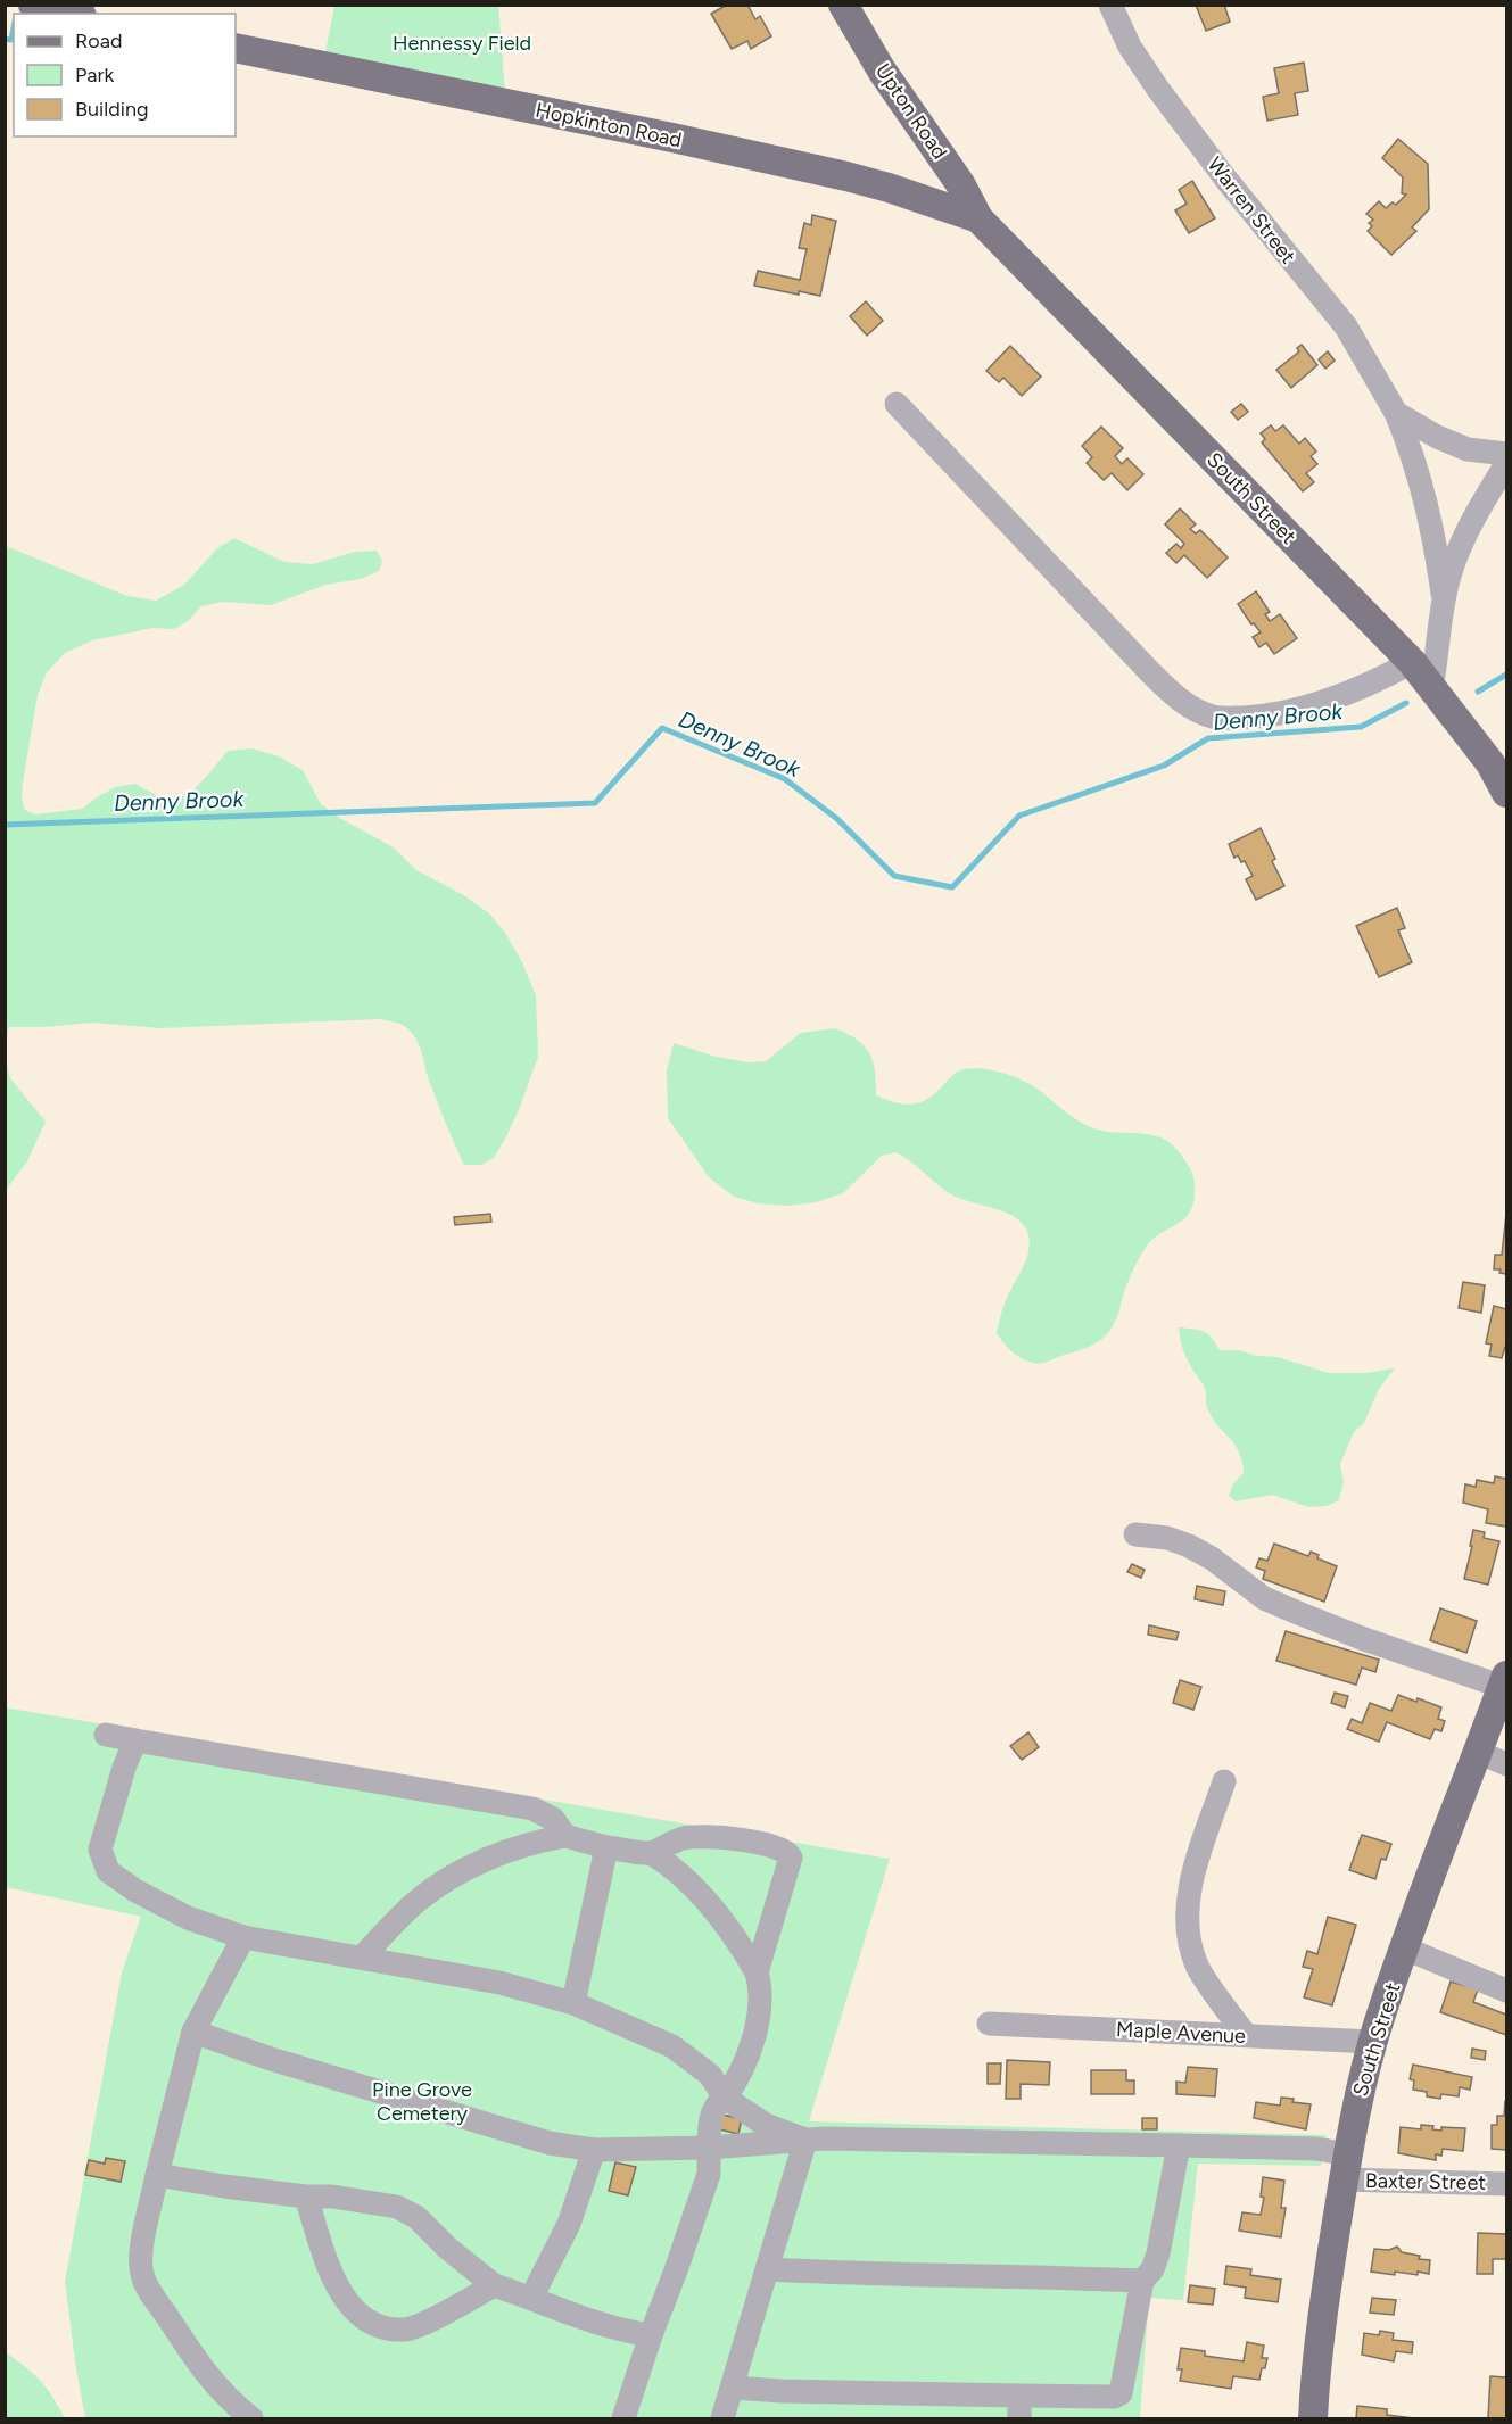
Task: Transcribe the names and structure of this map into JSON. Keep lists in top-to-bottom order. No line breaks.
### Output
{"streets":{"main road":["Upton Road","Hopkinton Road","South Street"],"street":["Warren Street","Maple Avenue","Baxter Street"]},"crossings":[["Upton Road","Hopkinton Road"],["Upton Road","South Street"],["Hopkinton Road","South Street"],["South Street","Maple Avenue"],["South Street","Baxter Street"]],"water":["Denny Brook"],"parks":["Hennessy Field","Pine Grove Cemetery"],"legend":["Road","Park","Building"]}
